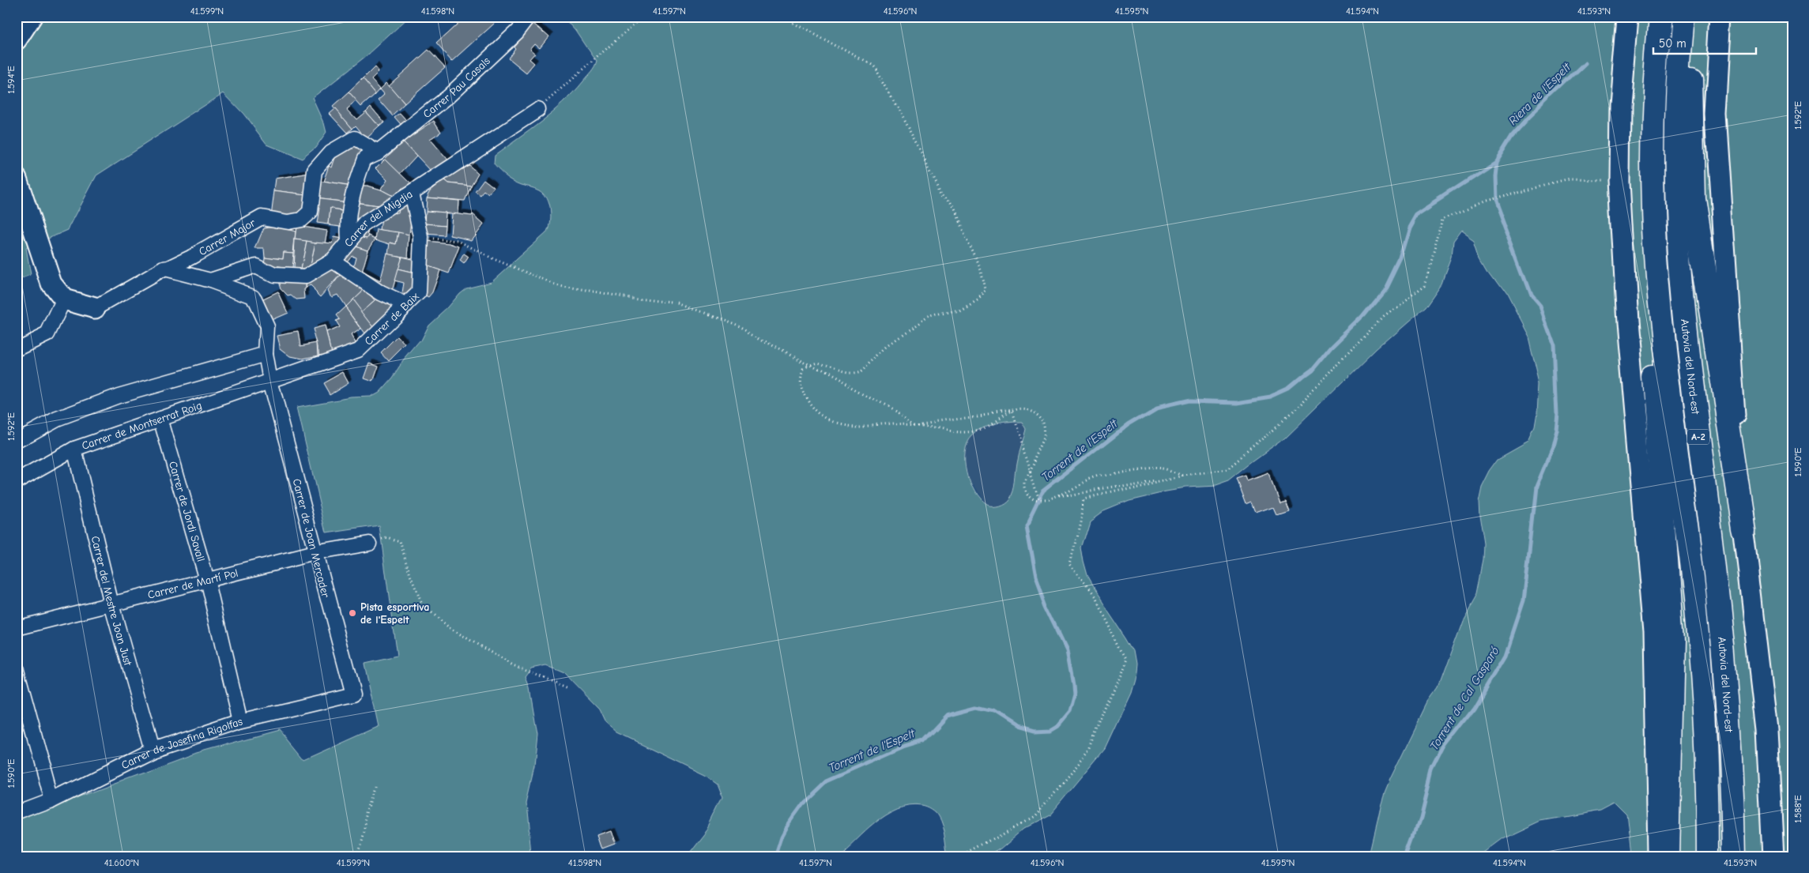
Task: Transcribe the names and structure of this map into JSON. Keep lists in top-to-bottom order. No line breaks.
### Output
{"streets":{"highway":["Autovia del Nord-est","A-2"],"street":["Carrer Pau Casals","Carrer del Migdia","Carrer Major","Carrer de Baix","Carrer de Montserrat Roig","Carrer de Jordi Savall","Carrer de Joan Mercader","Carrer de Martí Pol","Carrer del Mestre Joan Just","Carrer de Josefina Rigolfas"]},"crossings":[["Carrer Pau Casals","Carrer del Migdia"],["Carrer Pau Casals","Carrer Major"],["Carrer del Migdia","Carrer de Baix"],["Carrer del Migdia","Carrer de Joan Mercader"],["Carrer de Baix","Carrer de Montserrat Roig"],["Carrer de Baix","Carrer de Joan Mercader"],["Carrer de Montserrat Roig","Carrer de Jordi Savall"],["Carrer de Montserrat Roig","Carrer de Joan Mercader"],["Carrer de Montserrat Roig","Carrer del Mestre Joan Just"],["Carrer de Jordi Savall","Carrer de Martí Pol"],["Carrer de Jordi Savall","Carrer de Josefina Rigolfas"],["Carrer de Joan Mercader","Carrer de Martí Pol"],["Carrer de Joan Mercader","Carrer de Josefina Rigolfas"],["Carrer de Martí Pol","Carrer del Mestre Joan Just"],["Carrer del Mestre Joan Just","Carrer de Josefina Rigolfas"]],"water":["Riera de l'Espelt","Torrent de l'Espelt","Torrent de Cal Gasparó"],"places":["Pista esportiva de l'Espelt"],"scale_bar":"50 m","coordinates":["41.599°N","41.598°N","41.597°N","41.596°N","41.595°N","41.594°N","41.593°N","1.594°E","1.592°E","1.590°E","1.588°E","41.600°N"]}
